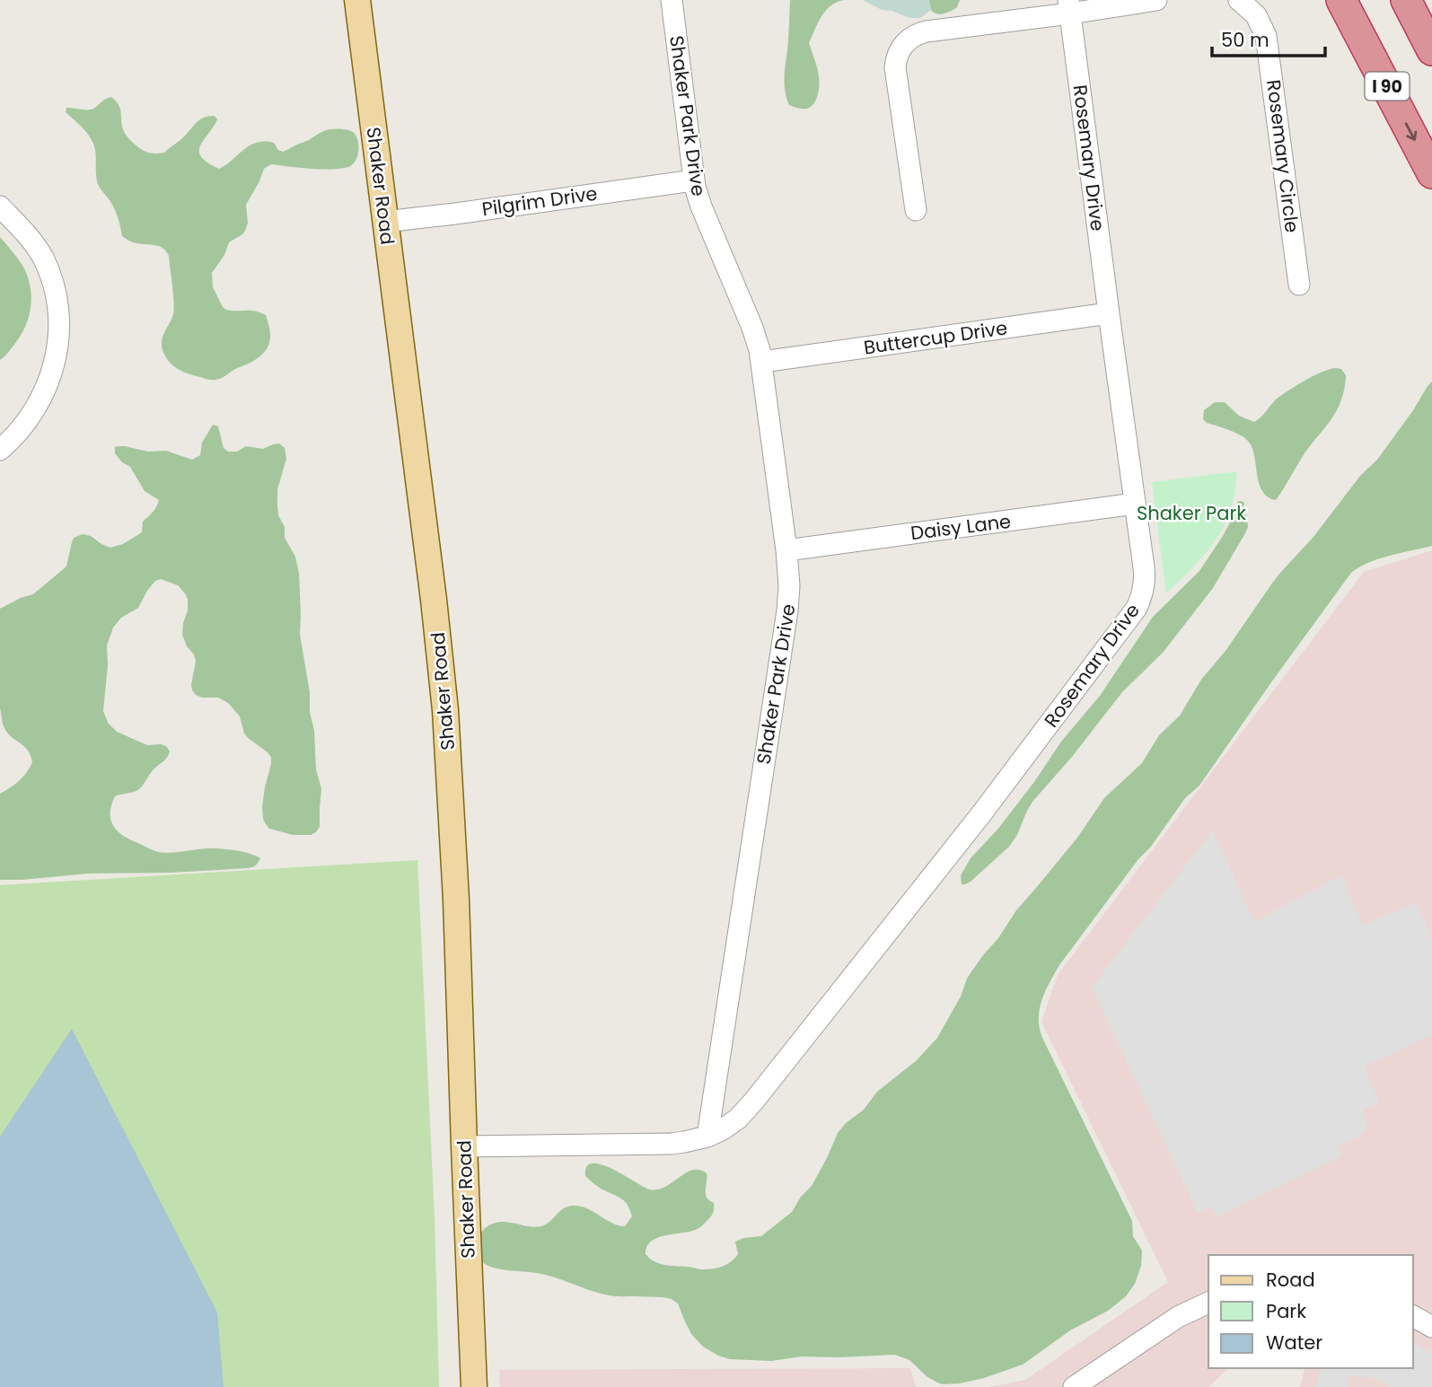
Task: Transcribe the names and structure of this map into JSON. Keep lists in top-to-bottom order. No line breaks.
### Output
{"streets":{"highway":["I 90"],"main road":["Shaker Road"],"street":["Shaker Park Drive","Rosemary Circle","Rosemary Drive","Pilgrim Drive","Buttercup Drive","Daisy Lane"]},"crossings":[["Shaker Park Drive","Rosemary Drive"],["Shaker Park Drive","Pilgrim Drive"],["Shaker Park Drive","Buttercup Drive"],["Shaker Park Drive","Daisy Lane"],["Rosemary Drive","Buttercup Drive"],["Rosemary Drive","Daisy Lane"],["Shaker Road","Pilgrim Drive"]],"parks":["Shaker Park"],"legend":["Road","Park","Water"],"scale_bar":"50 m"}
